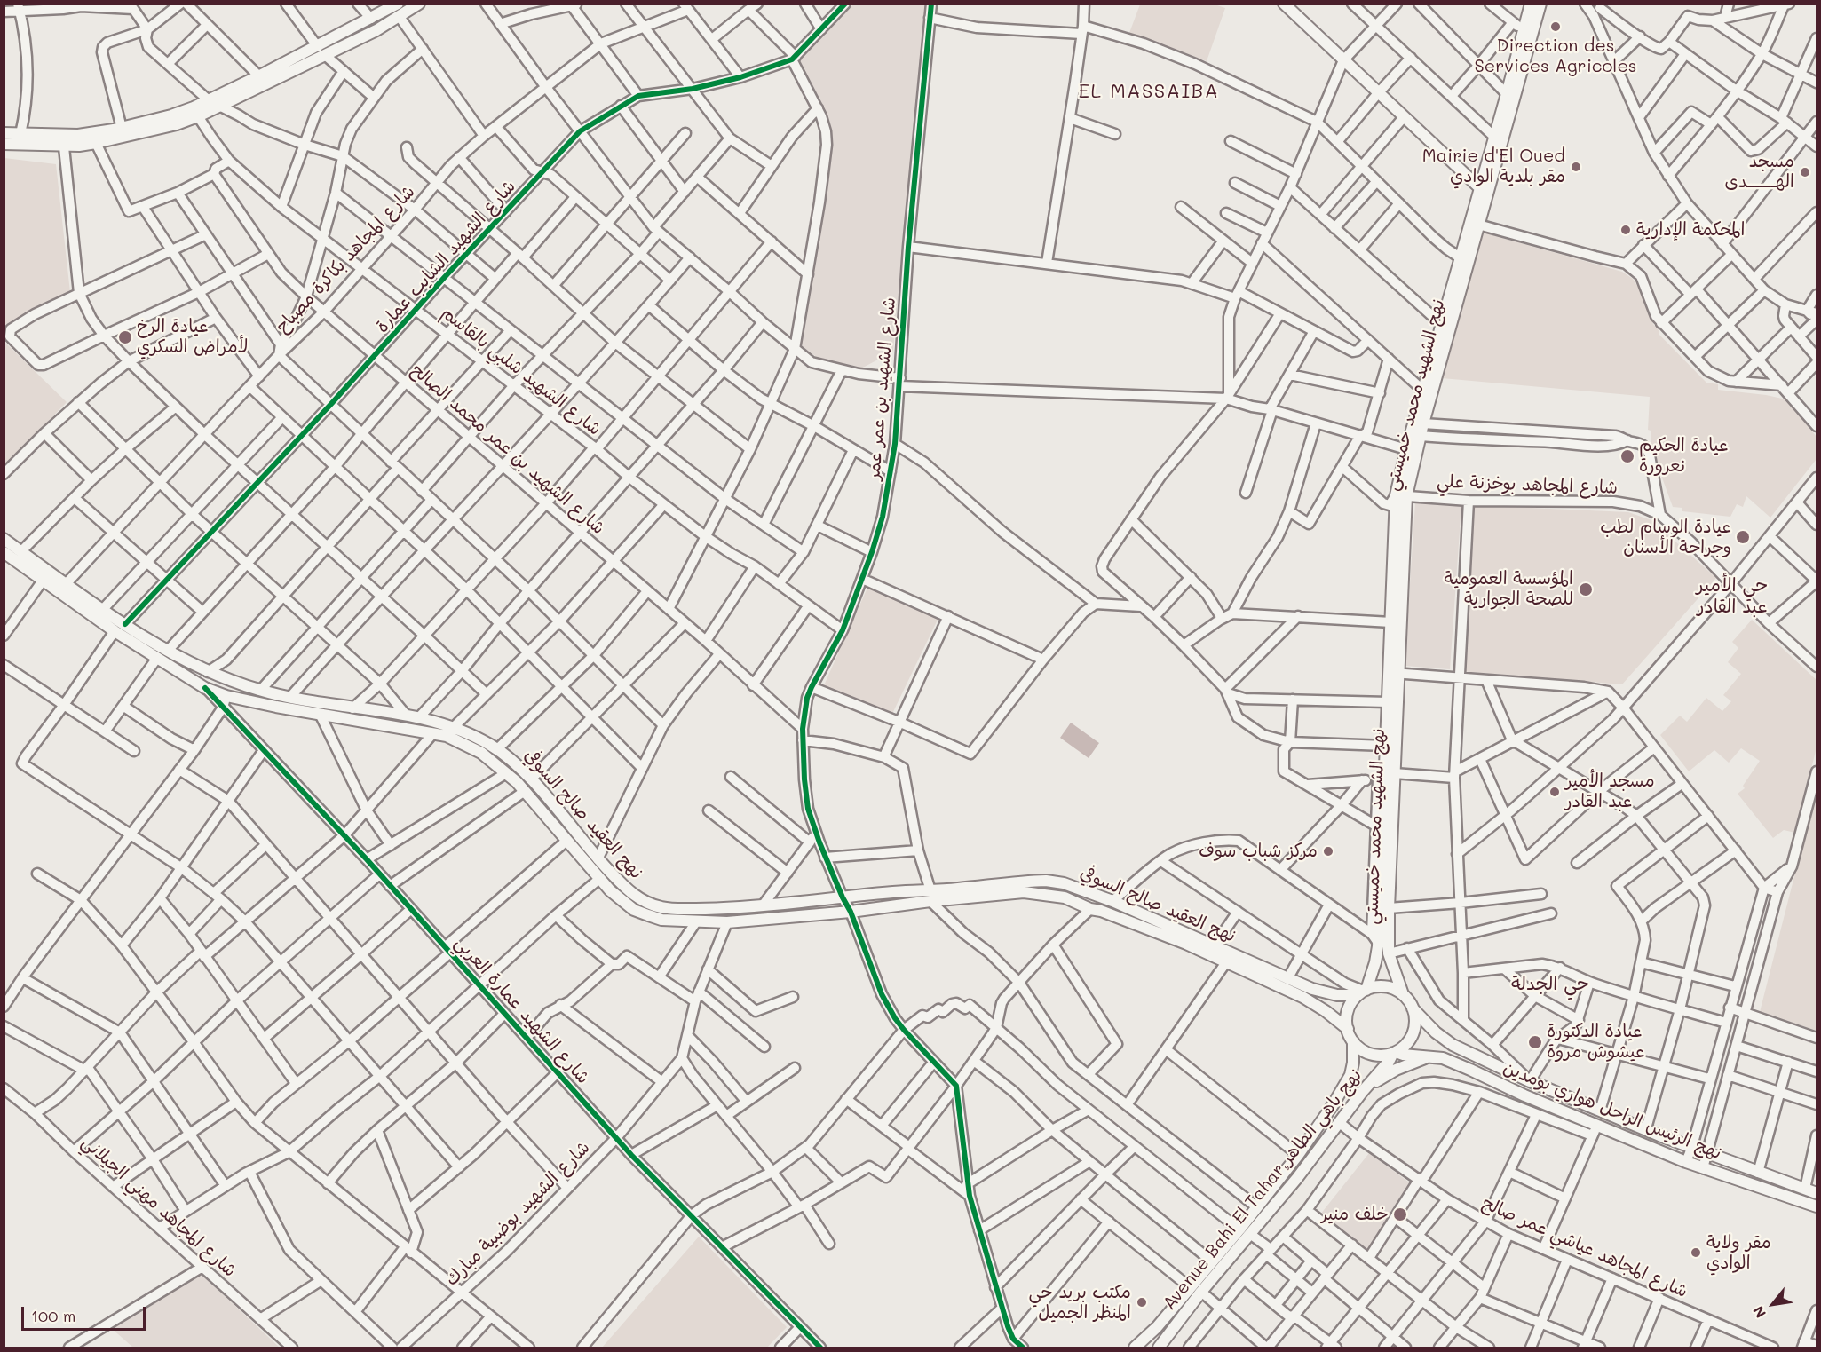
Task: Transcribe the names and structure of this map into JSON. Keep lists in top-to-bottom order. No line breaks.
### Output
{"streets":{"main road":["نهج الشهيد محمد خميستي","نهج العقيد صالح السوفي","نهج الرئيس الراحل هواري بومدين","Avenue Bahi El Tahar,نهج باهي الطاهر"],"street":["شارع الشهيد الشايب عمارة","شارع المجاهد بكاكرة مصباح","شارع الشهيد شلبي بالقاسم","شارع الشهيد بن عمر عمر","شارع الشهيد بن عمر محمد الصالح","شارع المجاهد بوخزنة علي","شارع الشهيد عمارة العربي","شارع المجاهد مهني الجيلاني","شارع الشهيد بوضبية مبارك","شارع المجاهد عياشي عمر صالح"]},"crossings":[["شارع الشهيد الشايب عمارة","شارع الشهيد شلبي بالقاسم"],["شارع الشهيد الشايب عمارة","شارع الشهيد بن عمر محمد الصالح"],["شارع الشهيد الشايب عمارة","نهج العقيد صالح السوفي"],["شارع المجاهد بكاكرة مصباح","شارع الشهيد شلبي بالقاسم"],["شارع المجاهد بكاكرة مصباح","شارع الشهيد بن عمر محمد الصالح"],["شارع المجاهد بكاكرة مصباح","نهج العقيد صالح السوفي"],["شارع الشهيد شلبي بالقاسم","شارع الشهيد بن عمر عمر"],["شارع الشهيد بن عمر عمر","شارع الشهيد بن عمر محمد الصالح"],["شارع الشهيد بن عمر عمر","نهج العقيد صالح السوفي"],["نهج الشهيد محمد خميستي","شارع المجاهد بوخزنة علي"],["نهج الشهيد محمد خميستي","نهج العقيد صالح السوفي"],["نهج الشهيد محمد خميستي","نهج الرئيس الراحل هواري بومدين"],["نهج الشهيد محمد خميستي","Avenue Bahi El Tahar,نهج باهي الطاهر"],["نهج العقيد صالح السوفي","شارع الشهيد عمارة العربي"],["نهج العقيد صالح السوفي","نهج الرئيس الراحل هواري بومدين"],["نهج العقيد صالح السوفي","Avenue Bahi El Tahar,نهج باهي الطاهر"],["نهج العقيد صالح السوفي","شارع الشهيد بوضبية مبارك"],["شارع الشهيد عمارة العربي","شارع الشهيد بوضبية مبارك"],["نهج الرئيس الراحل هواري بومدين","Avenue Bahi El Tahar,نهج باهي الطاهر"],["Avenue Bahi El Tahar,نهج باهي الطاهر","شارع المجاهد عياشي عمر صالح"]],"districts":["EL MASSAIBA","حي الأمير عبد القادر","حي الجدلة"],"places":["Direction des Services Agricoles","Mairie d'El Oued مقر بلدية الوادي","مسجد الهـــــــدى","المحكمة الإدارية","عيادة الرخ لأمراض السكري","عيادة الحكيم نعرورة","عيادة الوسام لطب وجراحة الأسنان","المؤسسة العمومية للصحة الجوارية","مسجد الأمير عبد القادر","مركز شباب سوف","عيادة الدكتورة عيشوش مروة","خلف منير","مقر ولاية الوادي","مكتب بريد حي المنظر الجميل"],"scale_bar":"100 m","north":"bottom left"}
